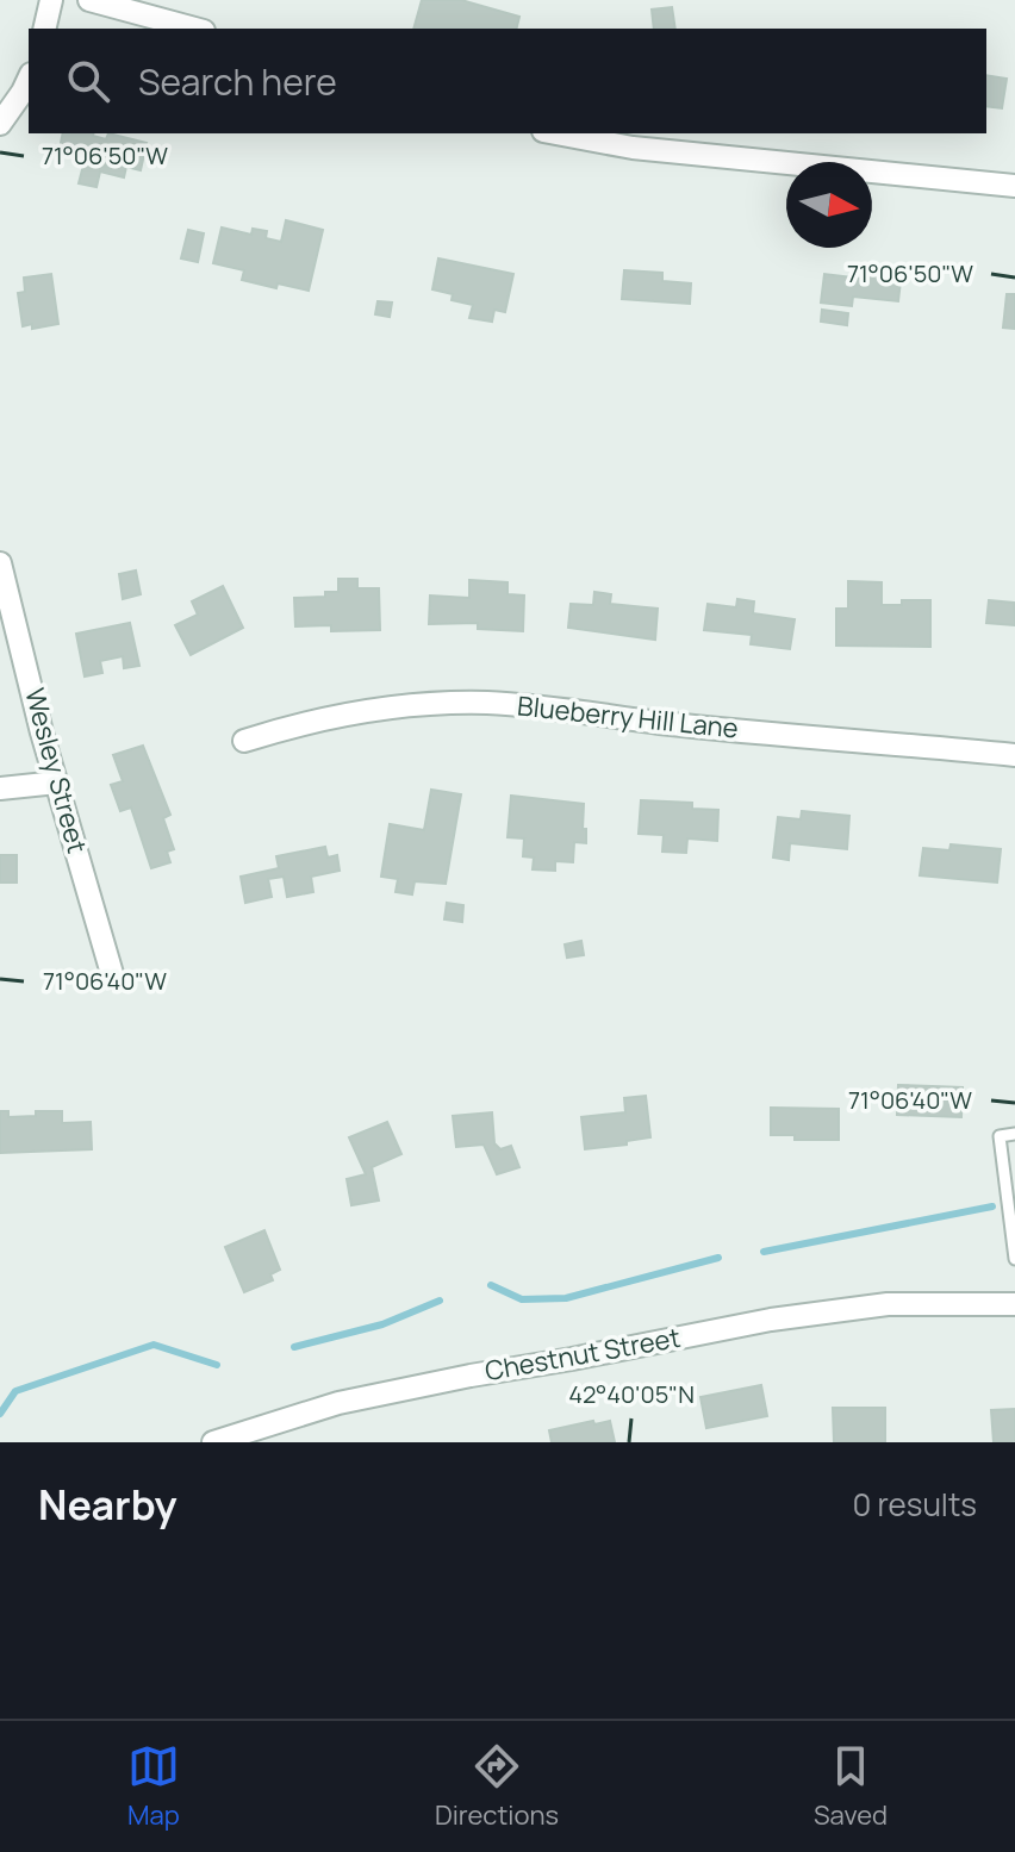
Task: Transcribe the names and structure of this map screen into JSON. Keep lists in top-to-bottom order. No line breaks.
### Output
{"streets":{"street":["Blueberry Hill Lane","Wesley Street","Chestnut Street"]},"north":"right","page":{"search":"Search here","heading":["Nearby","0 results"],"nav":["Map","Directions","Saved"]},"coordinates":["71°06'50\"W","71°06'40\"W","42°40'05\"N"]}
